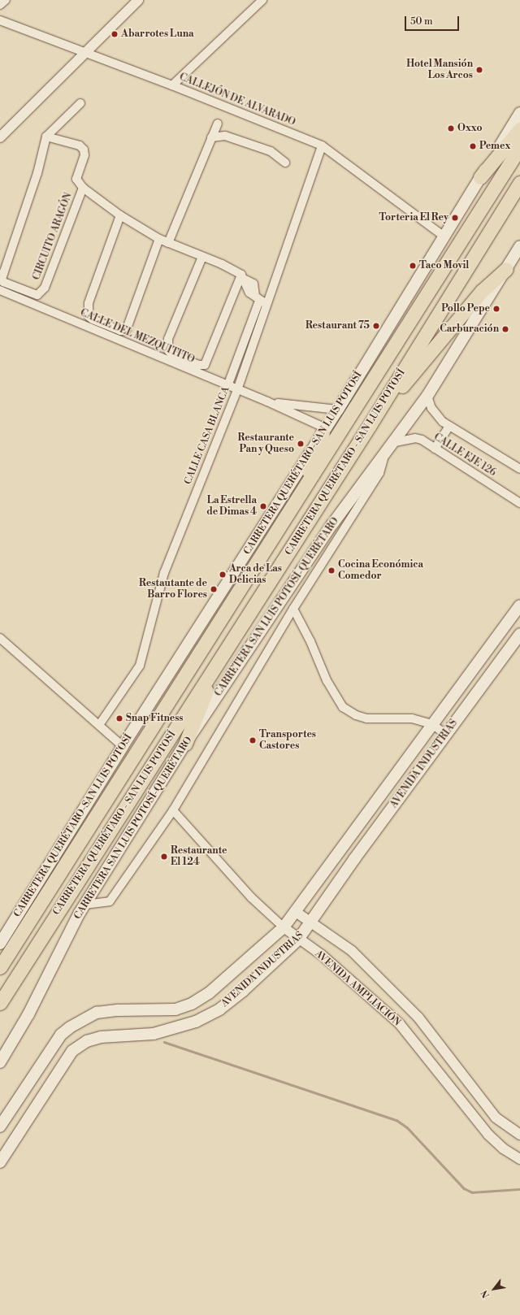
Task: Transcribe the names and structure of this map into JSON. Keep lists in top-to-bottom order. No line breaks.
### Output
{"streets":{"highway":["CARRETERA QUERÉTARO - SAN LUIS POTOSÍ"],"main road":["CARRETERA QUERÉTARO-SAN LUIS POTOSÍ","CARRETERA SAN LUIS POTOSÍ-QUERÉTARO","AVENIDA INDUSTRIAS"],"street":["CALLEJÓN DE ALVARADO","CIRCUITO ARAGÓN","CALLE DEL MEZQUITITO","CALLE CASA BLANCA","CALLE EJE 126","AVENIDA AMPLIACIÓN"]},"crossings":[["CALLEJÓN DE ALVARADO","CALLE CASA BLANCA"],["CALLEJÓN DE ALVARADO","CARRETERA QUERÉTARO-SAN LUIS POTOSÍ"],["CALLE DEL MEZQUITITO","CALLE CASA BLANCA"],["CALLE DEL MEZQUITITO","CARRETERA QUERÉTARO-SAN LUIS POTOSÍ"],["CALLE EJE 126","CARRETERA SAN LUIS POTOSÍ-QUERÉTARO"],["AVENIDA INDUSTRIAS","AVENIDA AMPLIACIÓN"]],"places":["Abarrotes Luna","Hotel Mansión Los Arcos","Oxxo","Pemex","Torteria El Rey","Taco Movil","Pollo Pepe","Restaurant 75","Carburación","Restaurante Pan y Queso","La Estrella de Dimas 4","Cocina Económica Comedor","Arca de Las Delicias","Restautante de Barro Flores","Snap Fitness","Transportes Castores","Restaurante El 124"],"scale_bar":"50 m","north":"bottom left"}
